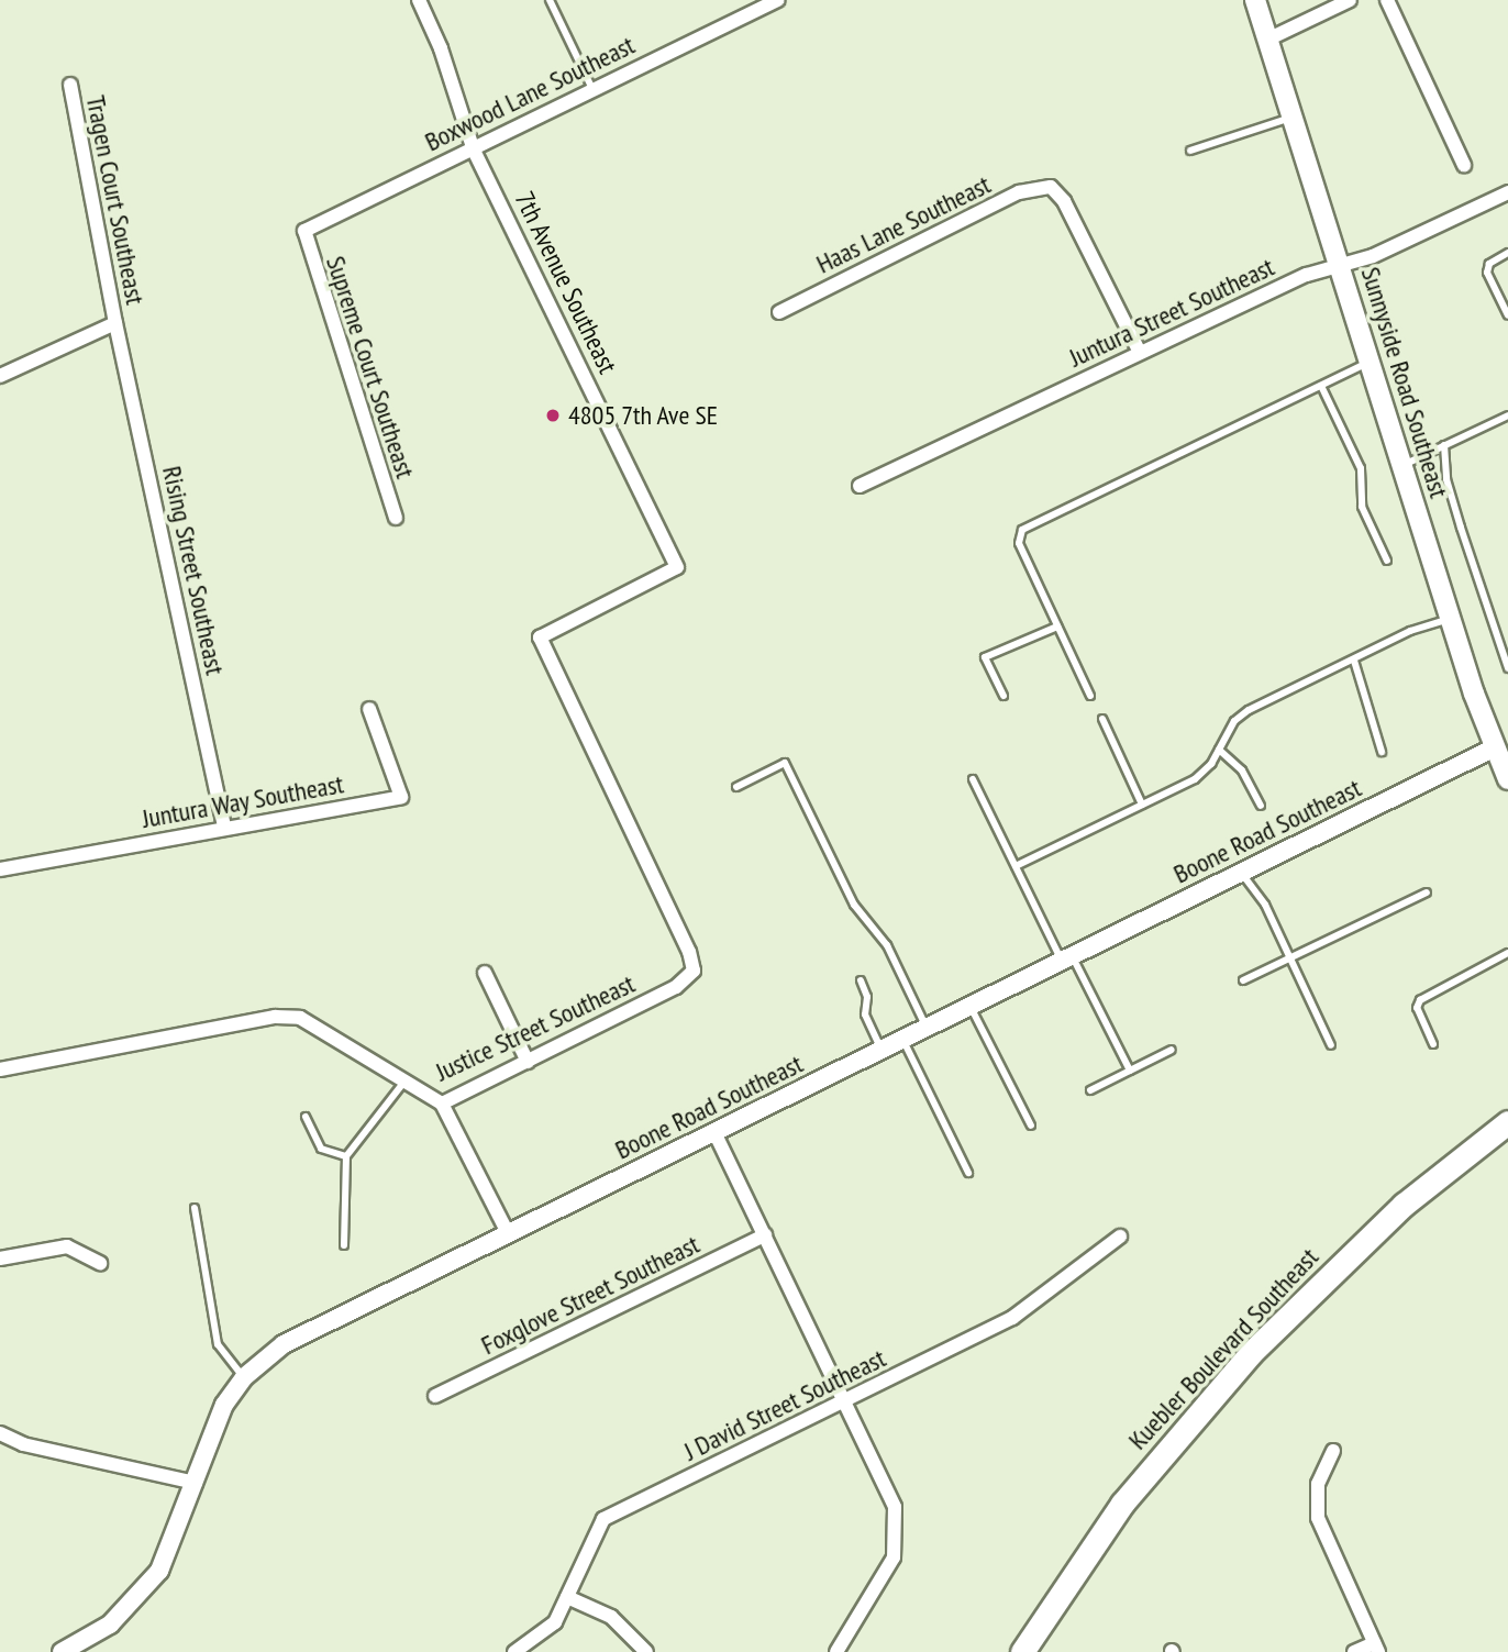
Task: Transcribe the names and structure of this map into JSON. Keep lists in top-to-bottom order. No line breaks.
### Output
{"streets":{"main road":["Sunnyside Road Southeast","Kuebler Boulevard Southeast"],"street":["Boxwood Lane Southeast","Tragen Court Southeast","Haas Lane Southeast","7th Avenue Southeast","Juntura Street Southeast","Supreme Court Southeast","Rising Street Southeast","Juntura Way Southeast","Boone Road Southeast","Justice Street Southeast","Foxglove Street Southeast","J David Street Southeast"]},"crossings":[["Boxwood Lane Southeast","7th Avenue Southeast"],["Boxwood Lane Southeast","Supreme Court Southeast"],["Tragen Court Southeast","Rising Street Southeast"],["Haas Lane Southeast","Juntura Street Southeast"],["7th Avenue Southeast","Justice Street Southeast"],["Juntura Street Southeast","Sunnyside Road Southeast"],["Sunnyside Road Southeast","Boone Road Southeast"],["Rising Street Southeast","Juntura Way Southeast"]],"places":["4805 7th Ave SE"]}
